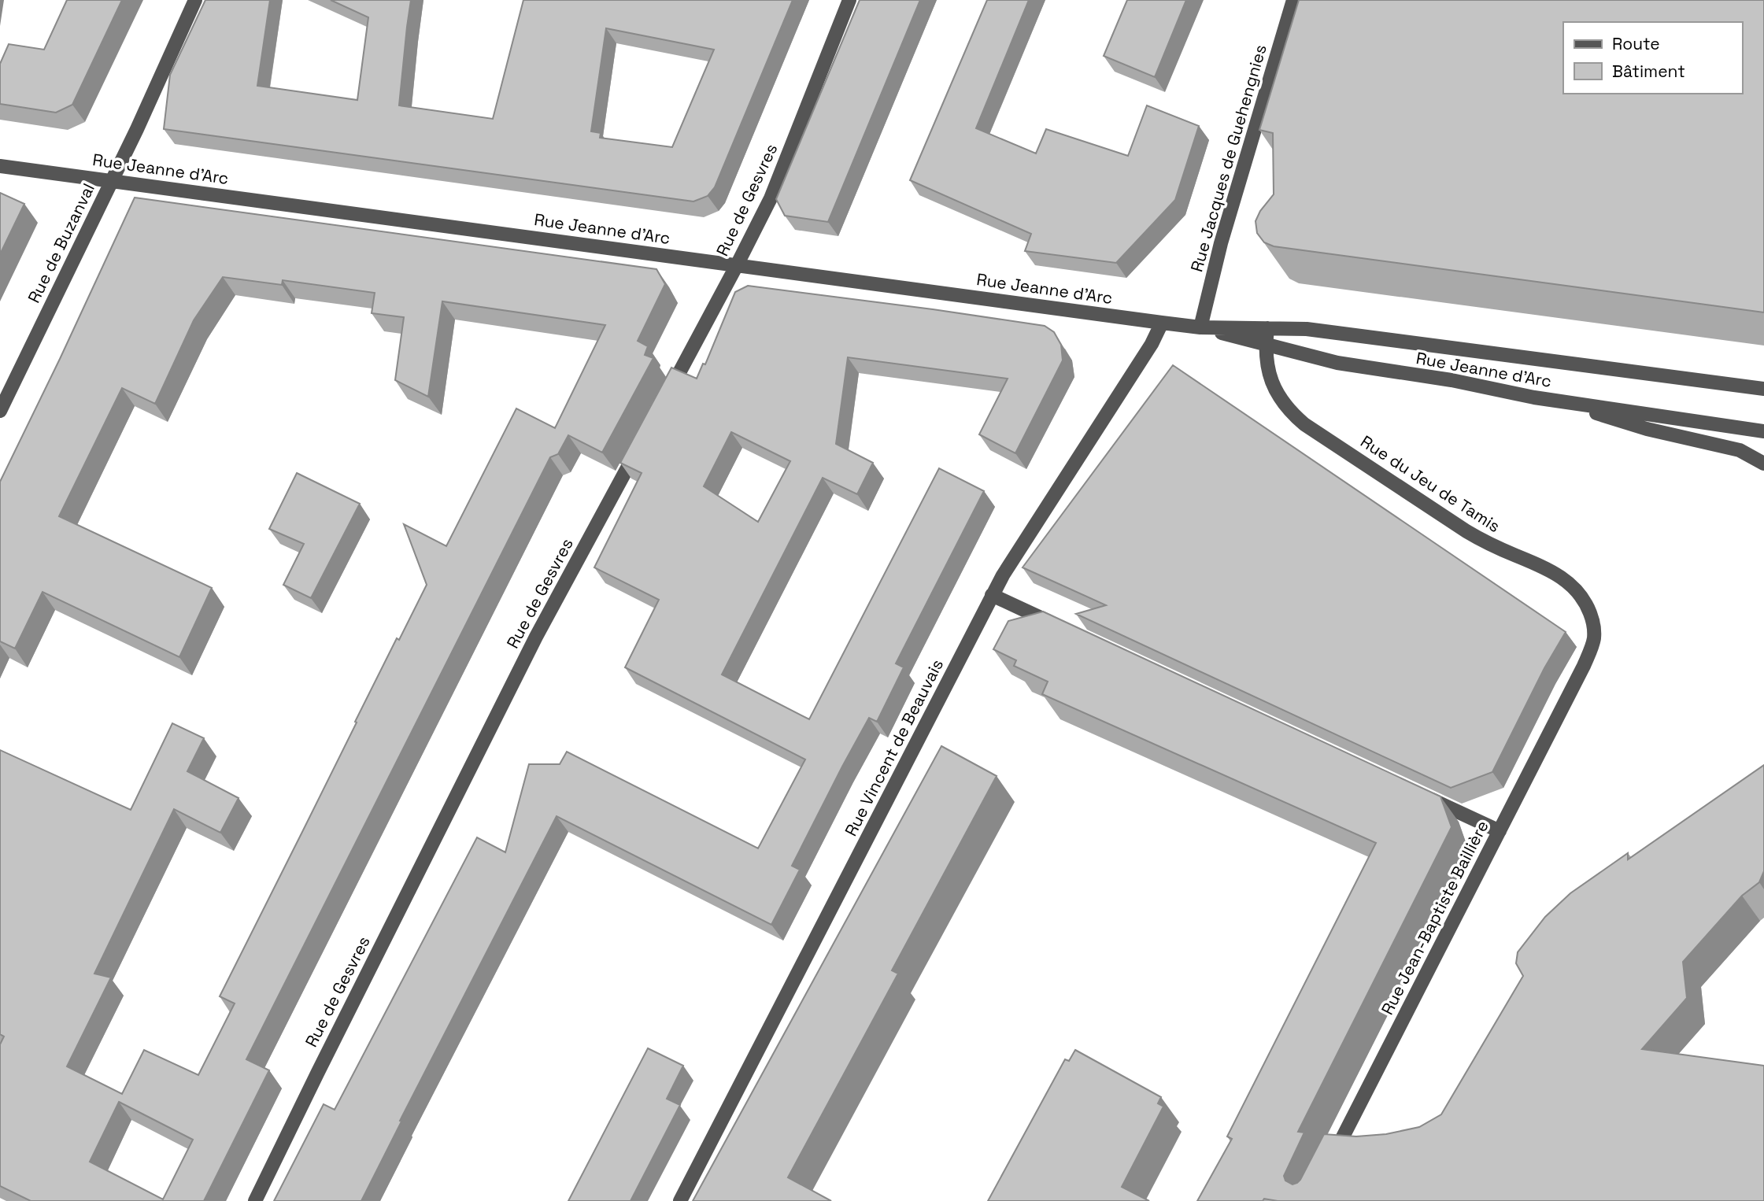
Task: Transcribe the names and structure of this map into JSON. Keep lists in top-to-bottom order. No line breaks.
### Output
{"streets":{"street":["Rue Jacques de Guehengnies","Rue Jeanne d'Arc","Rue de Gesvres","Rue de Buzanval","Rue du Jeu de Tamis","Rue Vincent de Beauvais","Rue Jean-Baptiste Baillière"]},"crossings":[["Rue Jacques de Guehengnies","Rue Jeanne d'Arc"],["Rue Jeanne d'Arc","Rue de Gesvres"],["Rue Jeanne d'Arc","Rue de Buzanval"],["Rue Jeanne d'Arc","Rue du Jeu de Tamis"],["Rue Jeanne d'Arc","Rue Vincent de Beauvais"],["Rue du Jeu de Tamis","Rue Jean-Baptiste Baillière"]],"legend":["Route","Bâtiment"]}
